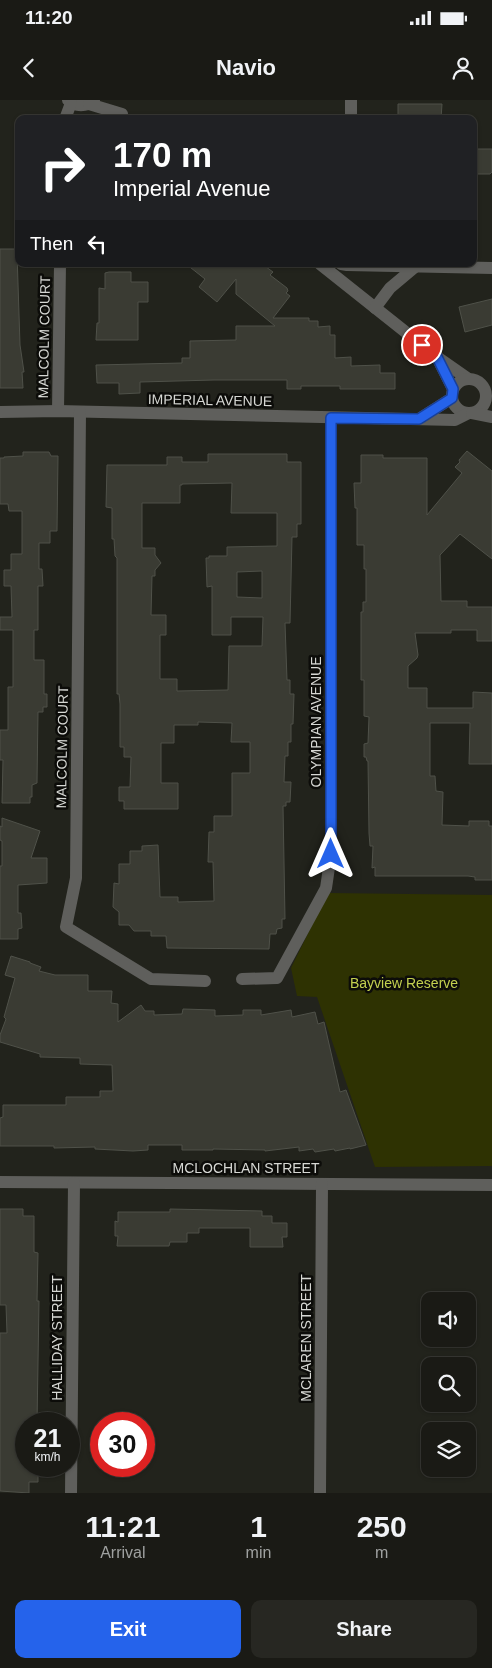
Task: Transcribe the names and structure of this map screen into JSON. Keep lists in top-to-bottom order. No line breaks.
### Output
{"streets":{"street":["MALCOLM COURT","IMPERIAL AVENUE","OLYMPIAN AVENUE","MCLOCHLAN STREET","HALLIDAY STREET","MCLAREN STREET"]},"crossings":[["MALCOLM COURT","IMPERIAL AVENUE"],["IMPERIAL AVENUE","OLYMPIAN AVENUE"],["MCLOCHLAN STREET","HALLIDAY STREET"],["MCLOCHLAN STREET","MCLAREN STREET"]],"parks":["Bayview Reserve"],"page":{"status":"11:20","header":"Navio","turn":["170 m","Imperial Avenue"],"then":"Then","speed":"21 km/h","limit":"30","eta":["11:21","Arrival","1","min","250","m"],"buttons":["Exit","Share"]}}
